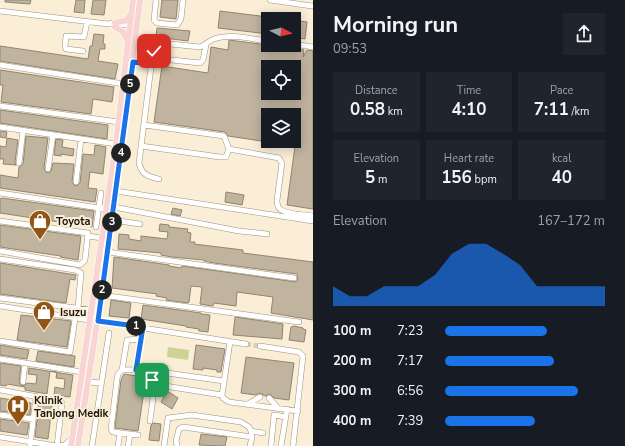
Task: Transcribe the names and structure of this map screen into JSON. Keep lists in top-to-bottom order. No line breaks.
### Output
{"places":{"shop":["Toyota","Isuzu"],"hospital":["Klinik Tanjong Medik"]},"north":"right","page":{"heading":["Morning run","09:53"],"stats":[["Distance","0.58 km"],["Time","4:10"],["Pace","7:11 /km"],["Elevation","5 m"],["Heart rate","156 bpm"],["kcal","40"]],"pins":["5","4","3","2","1"],"chart":["Elevation","167–172 m"],"list":[{"name":"100 m","note":"7:23"},{"name":"200 m","note":"7:17"},{"name":"300 m","note":"6:56"},{"name":"400 m","note":"7:39"}]}}
